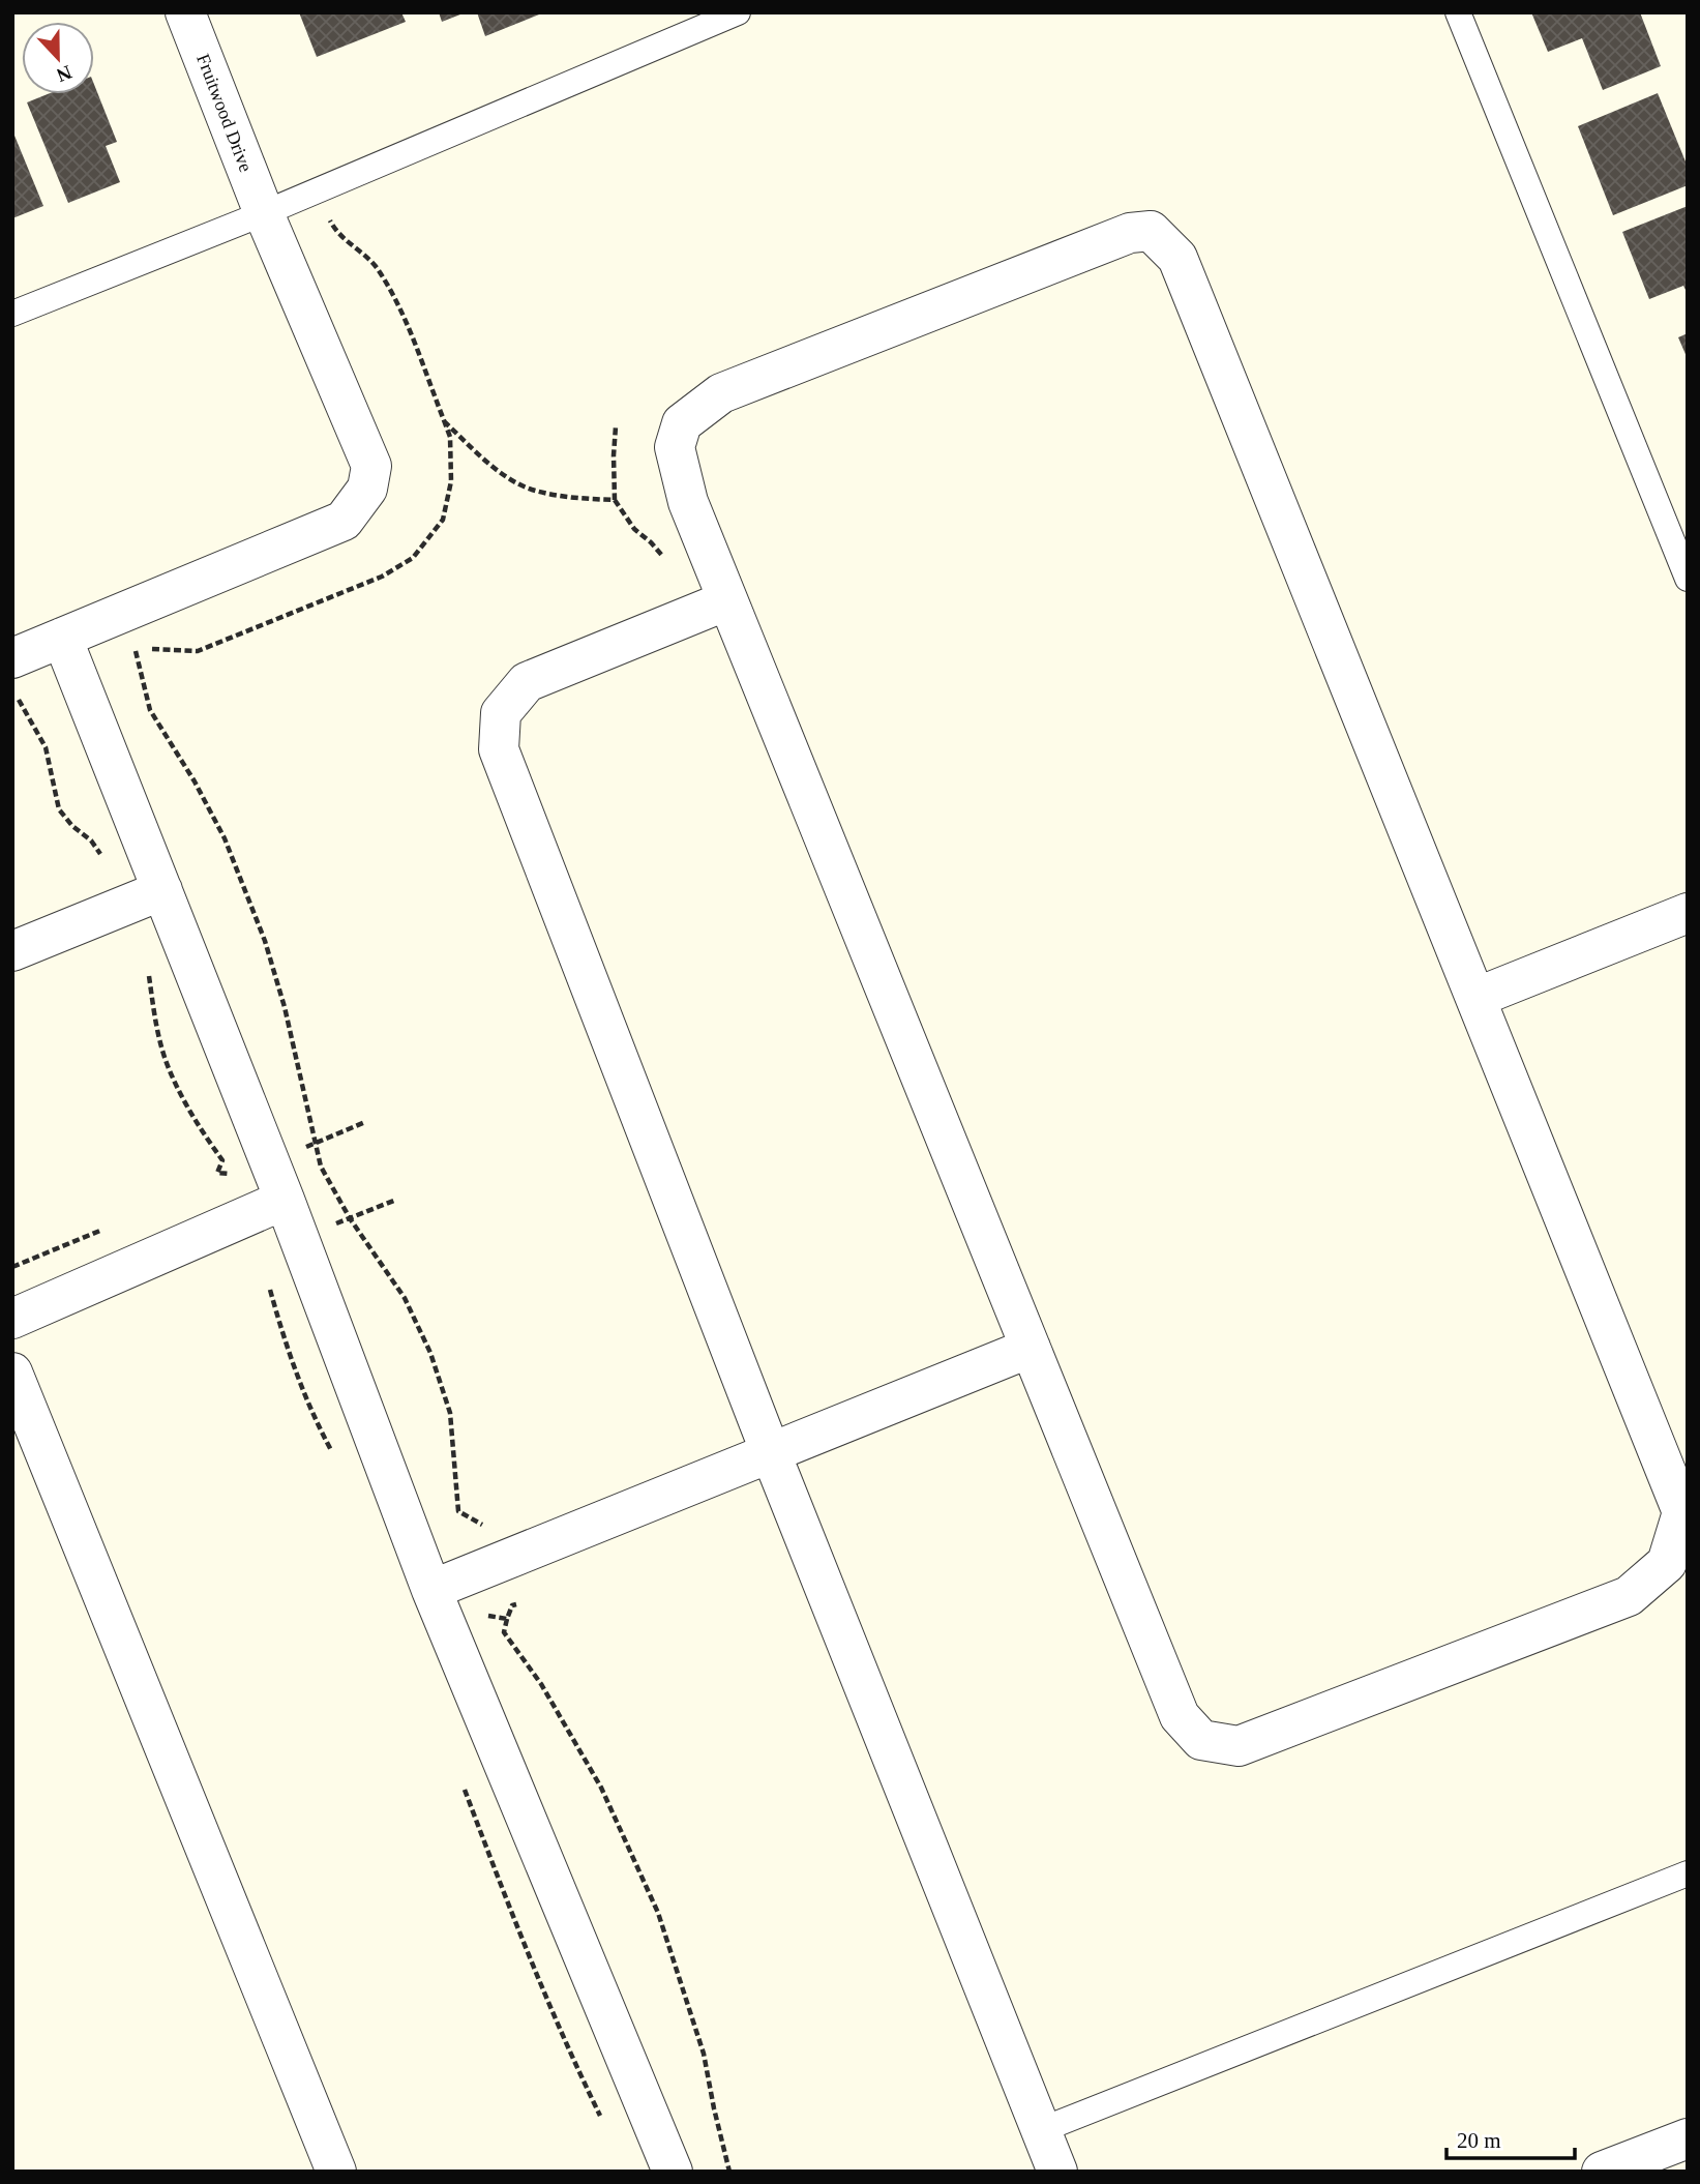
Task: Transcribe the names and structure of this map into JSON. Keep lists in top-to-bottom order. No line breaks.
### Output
{"streets":{"street":["Fruitwood Drive"]},"scale_bar":"20 m","north":"bottom"}
